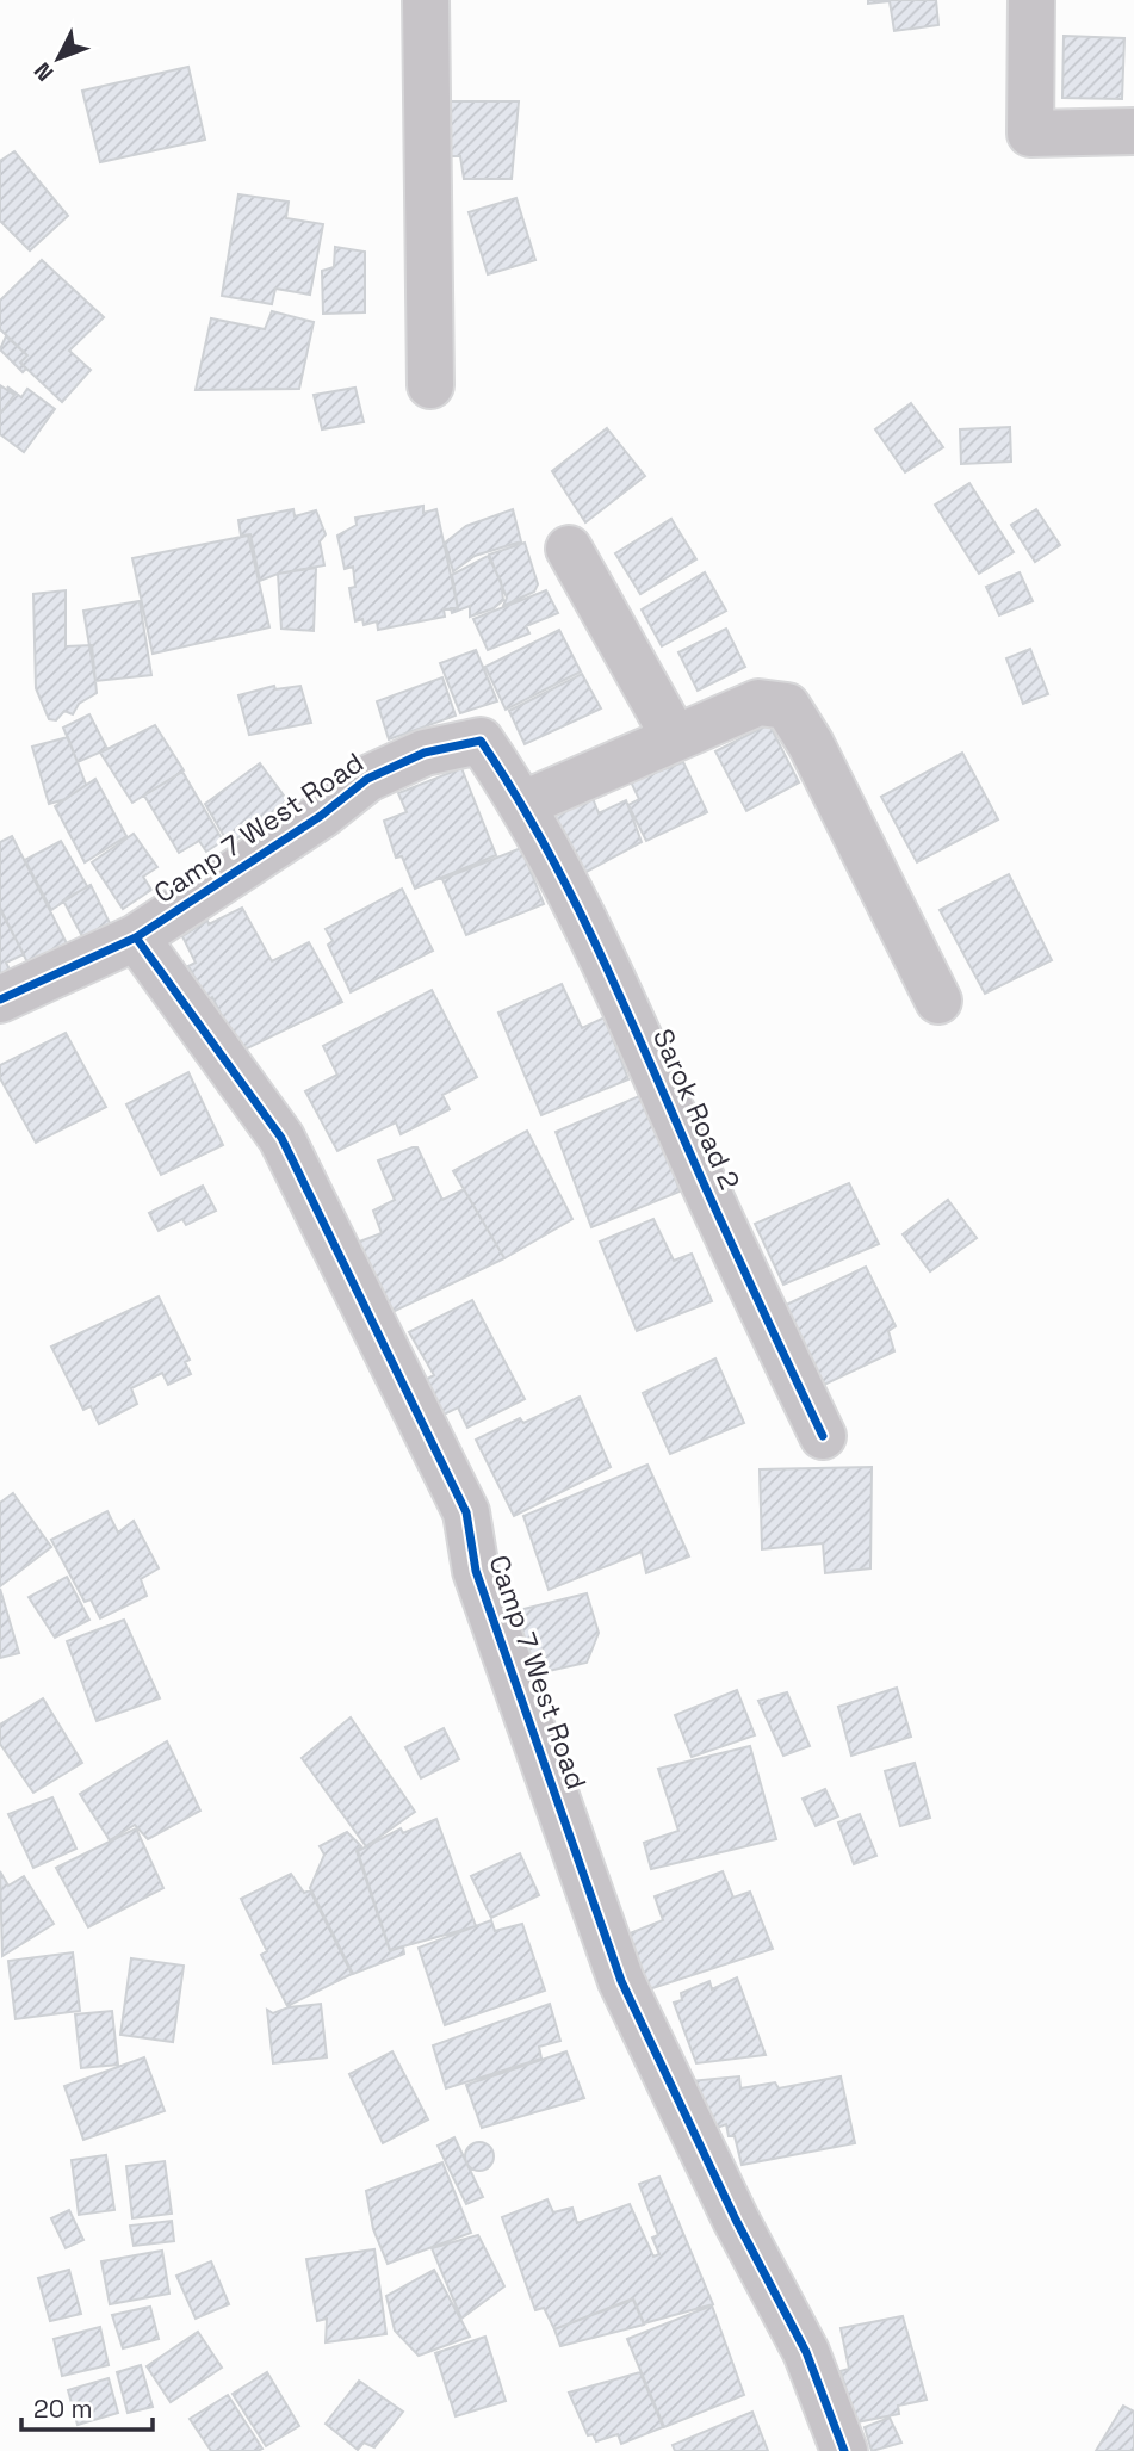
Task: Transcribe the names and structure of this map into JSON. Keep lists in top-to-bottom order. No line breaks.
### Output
{"streets":{"street":["Camp 7 West Road","Sarok Road 2"]},"crossings":[["Camp 7 West Road","Sarok Road 2"]],"scale_bar":"20 m","north":"bottom left"}
